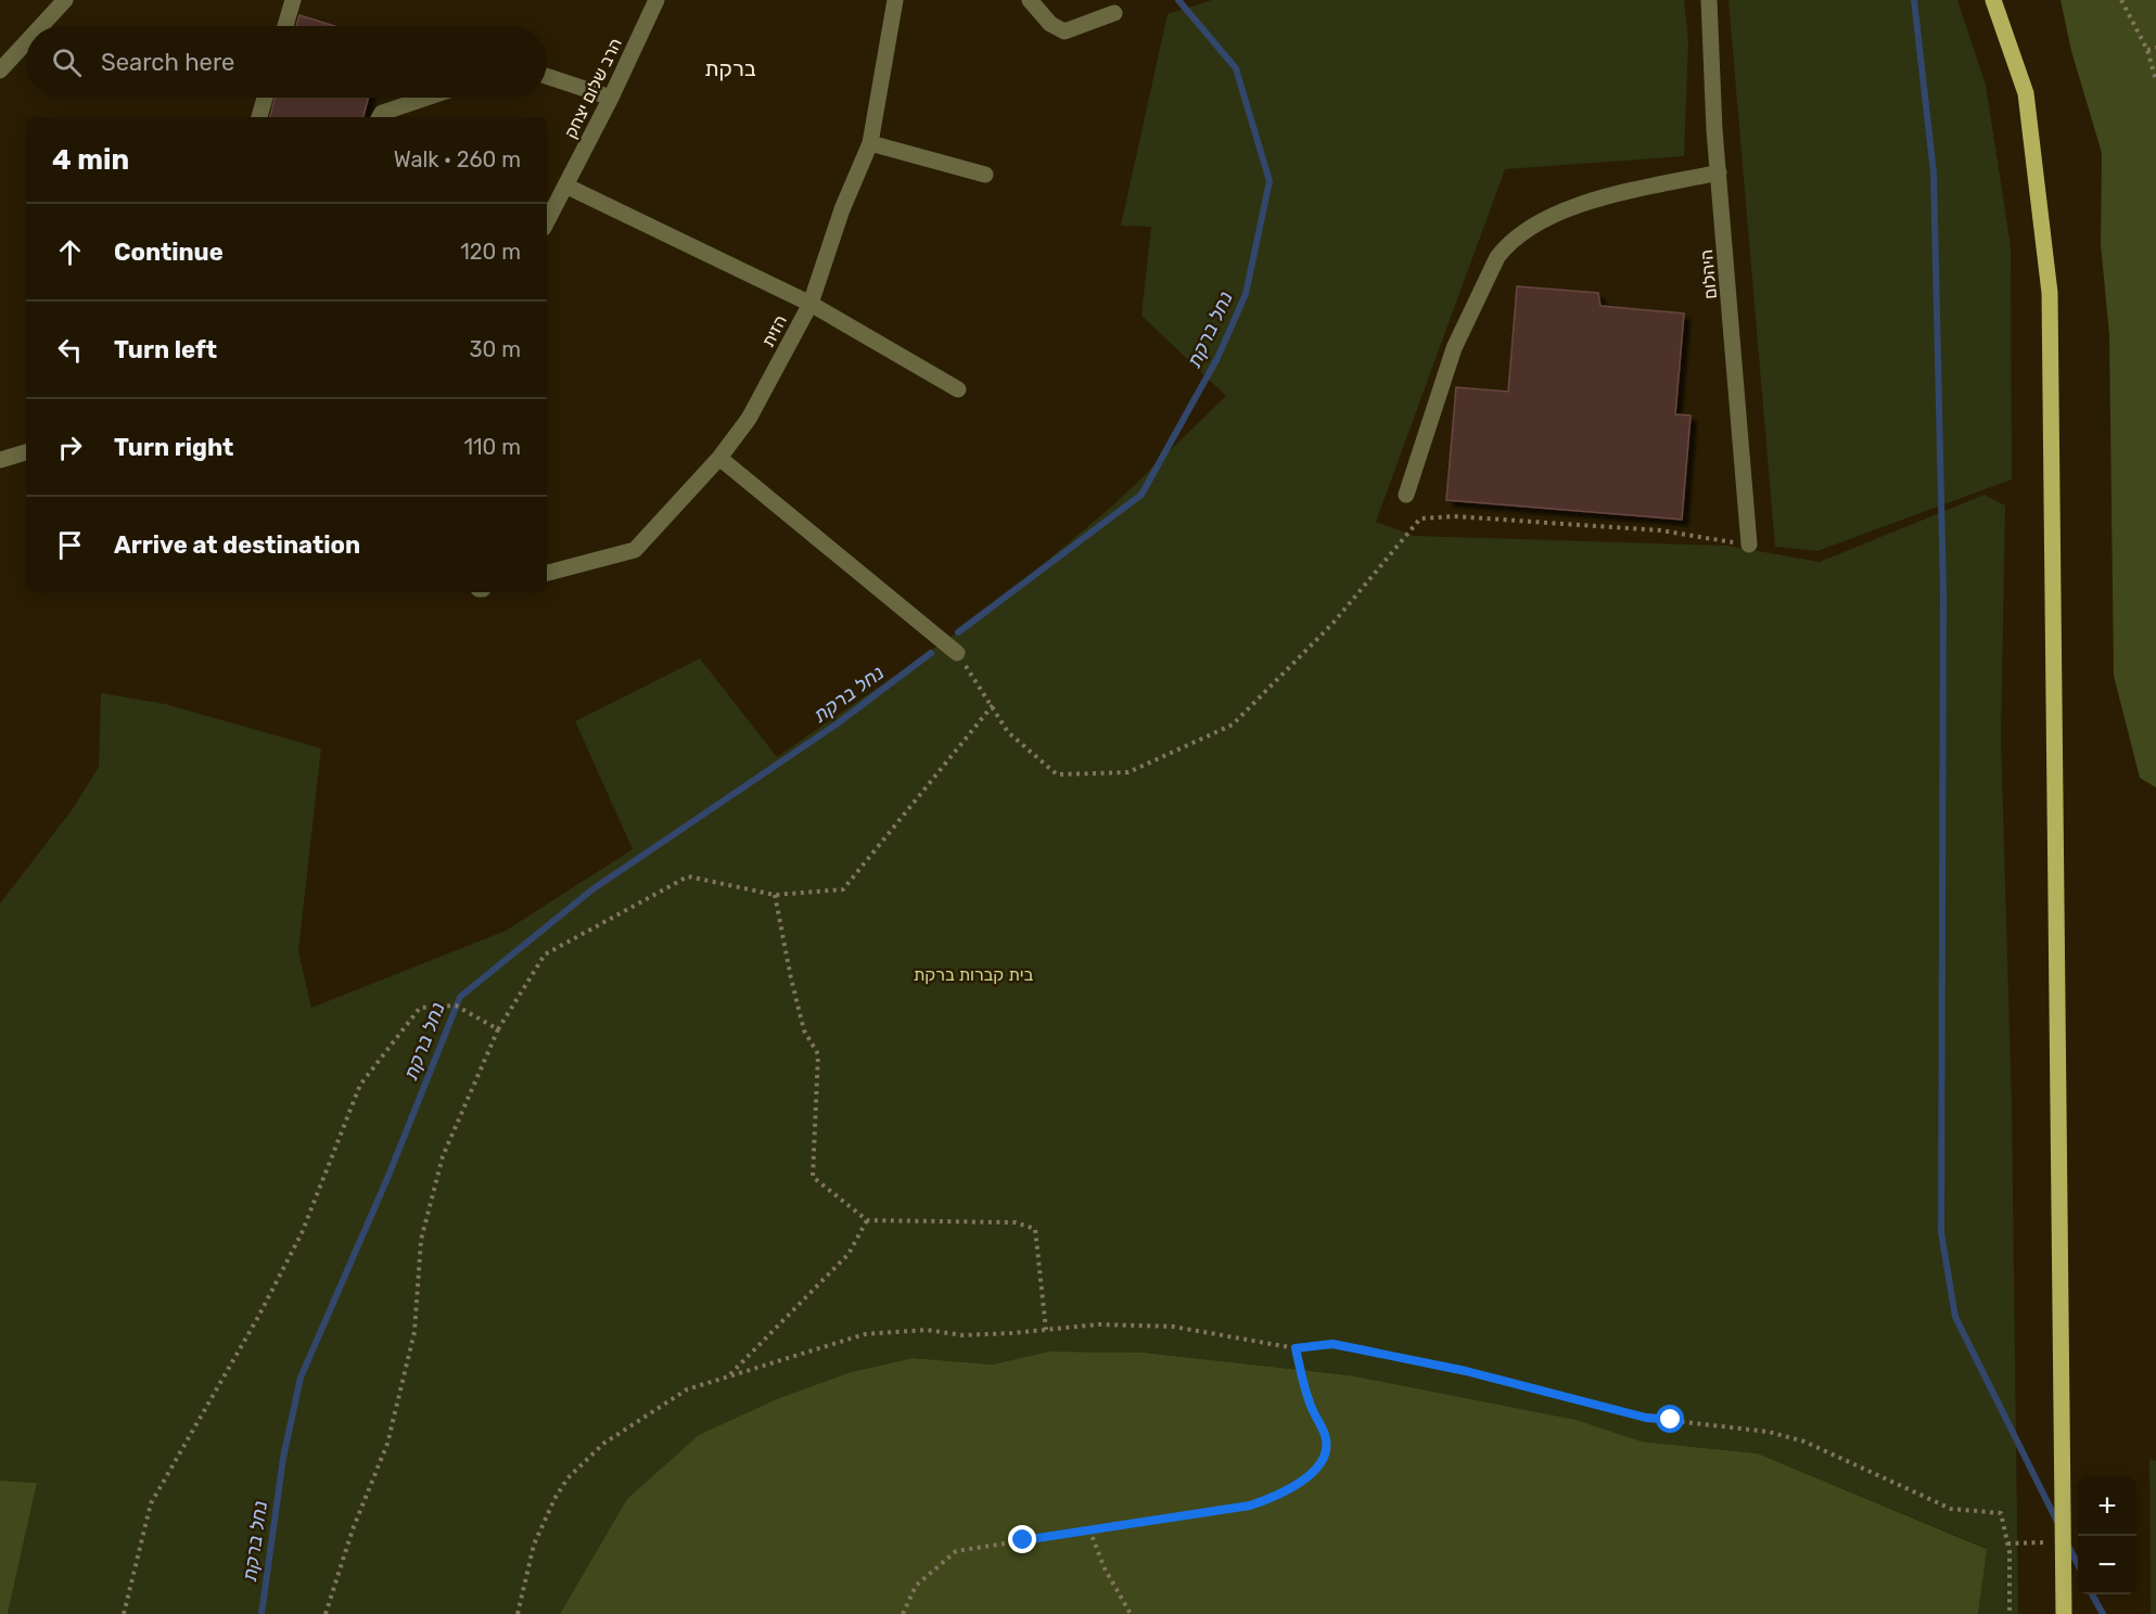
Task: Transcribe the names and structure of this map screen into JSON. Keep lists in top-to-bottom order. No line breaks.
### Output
{"streets":{"street":["הרב שלום יצחק","היהלום","הזית"]},"districts":["ברקת"],"water":["נחל ברקת"],"parks":["בית קברות ברקת"],"page":{"search":"Search here","heading":["4 min","Walk · 260 m"],"list":[["Continue","120 m"],["Turn left","30 m"],["Turn right","110 m"],"Arrive at destination"],"map_buttons":["+","−"]}}
